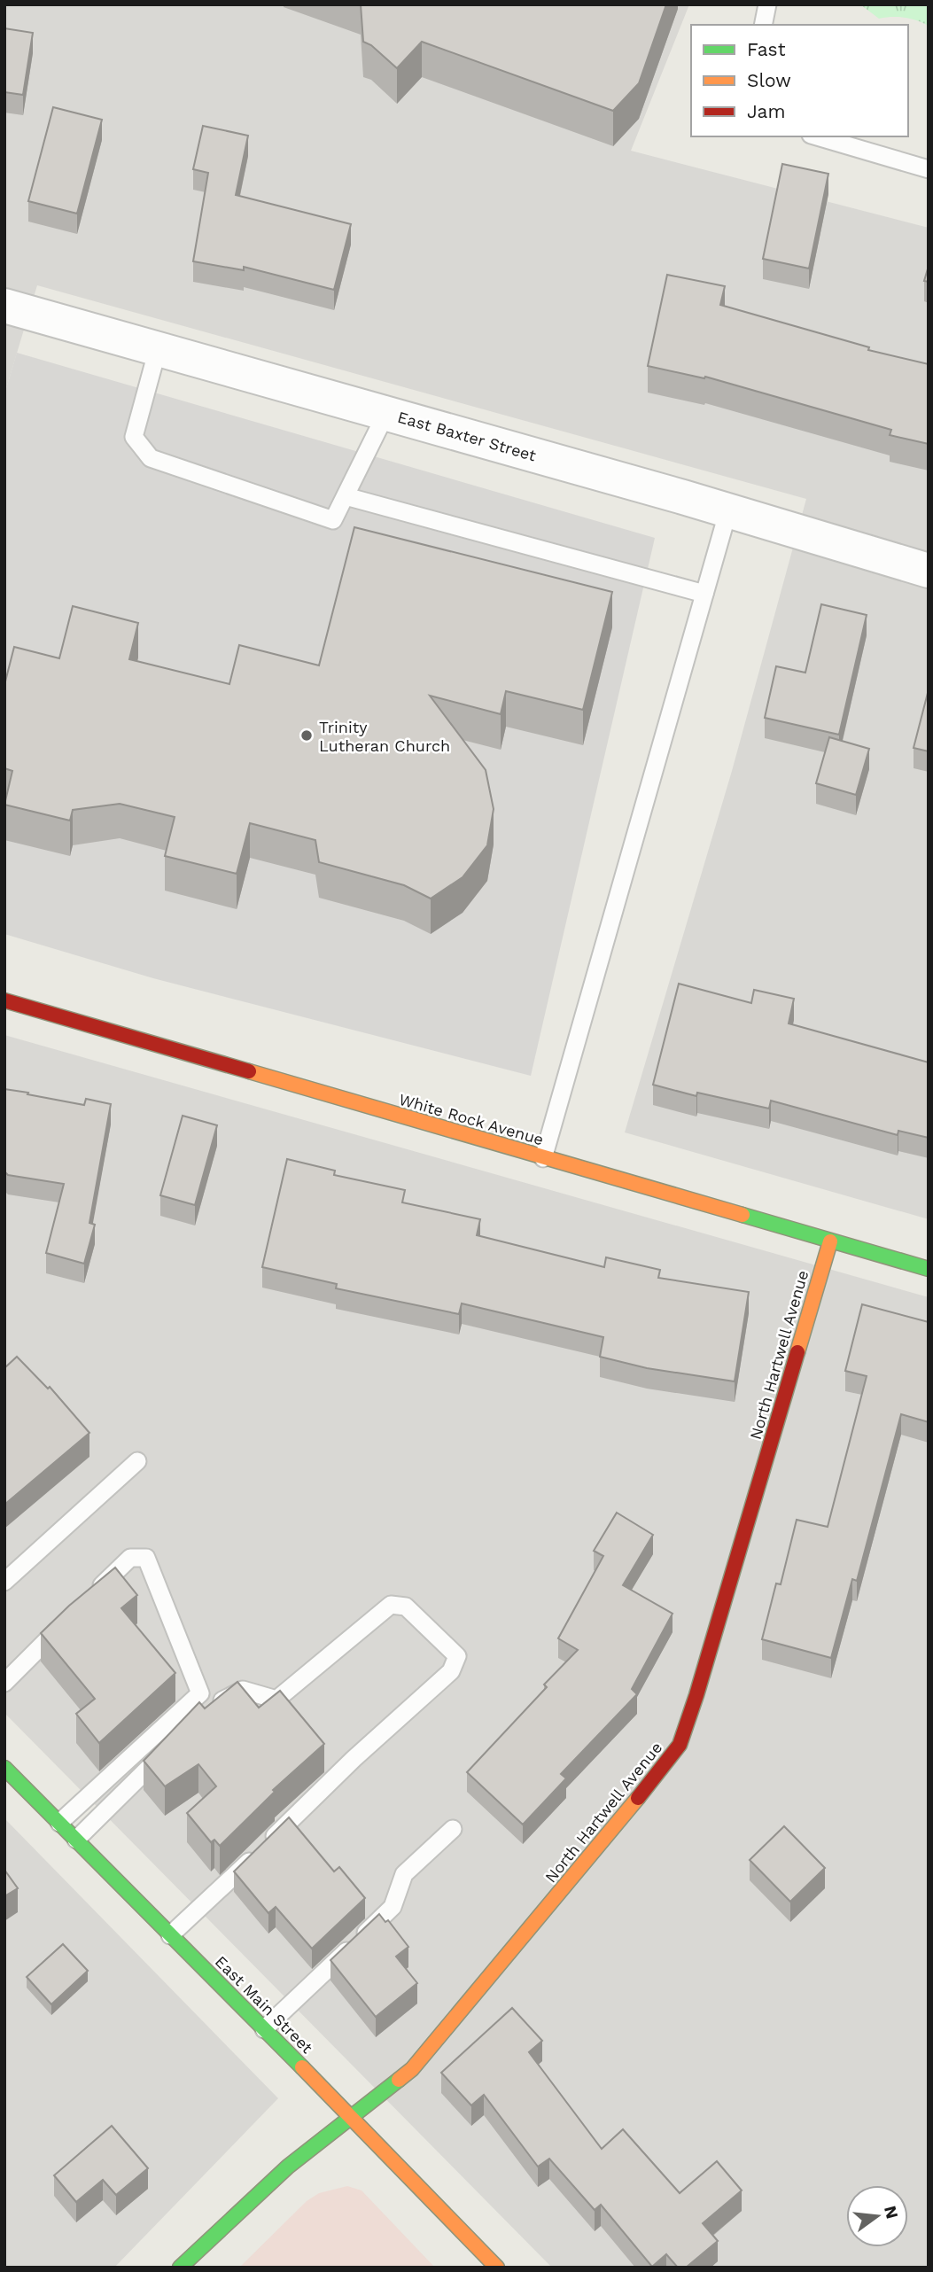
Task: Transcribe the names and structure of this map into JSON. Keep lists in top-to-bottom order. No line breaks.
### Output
{"streets":{"street":["East Baxter Street","White Rock Avenue","North Hartwell Avenue","East Main Street"]},"crossings":[["White Rock Avenue","North Hartwell Avenue"],["North Hartwell Avenue","East Main Street"]],"places":["Trinity Lutheran Church"],"legend":["Fast","Slow","Jam"],"north":"right"}
